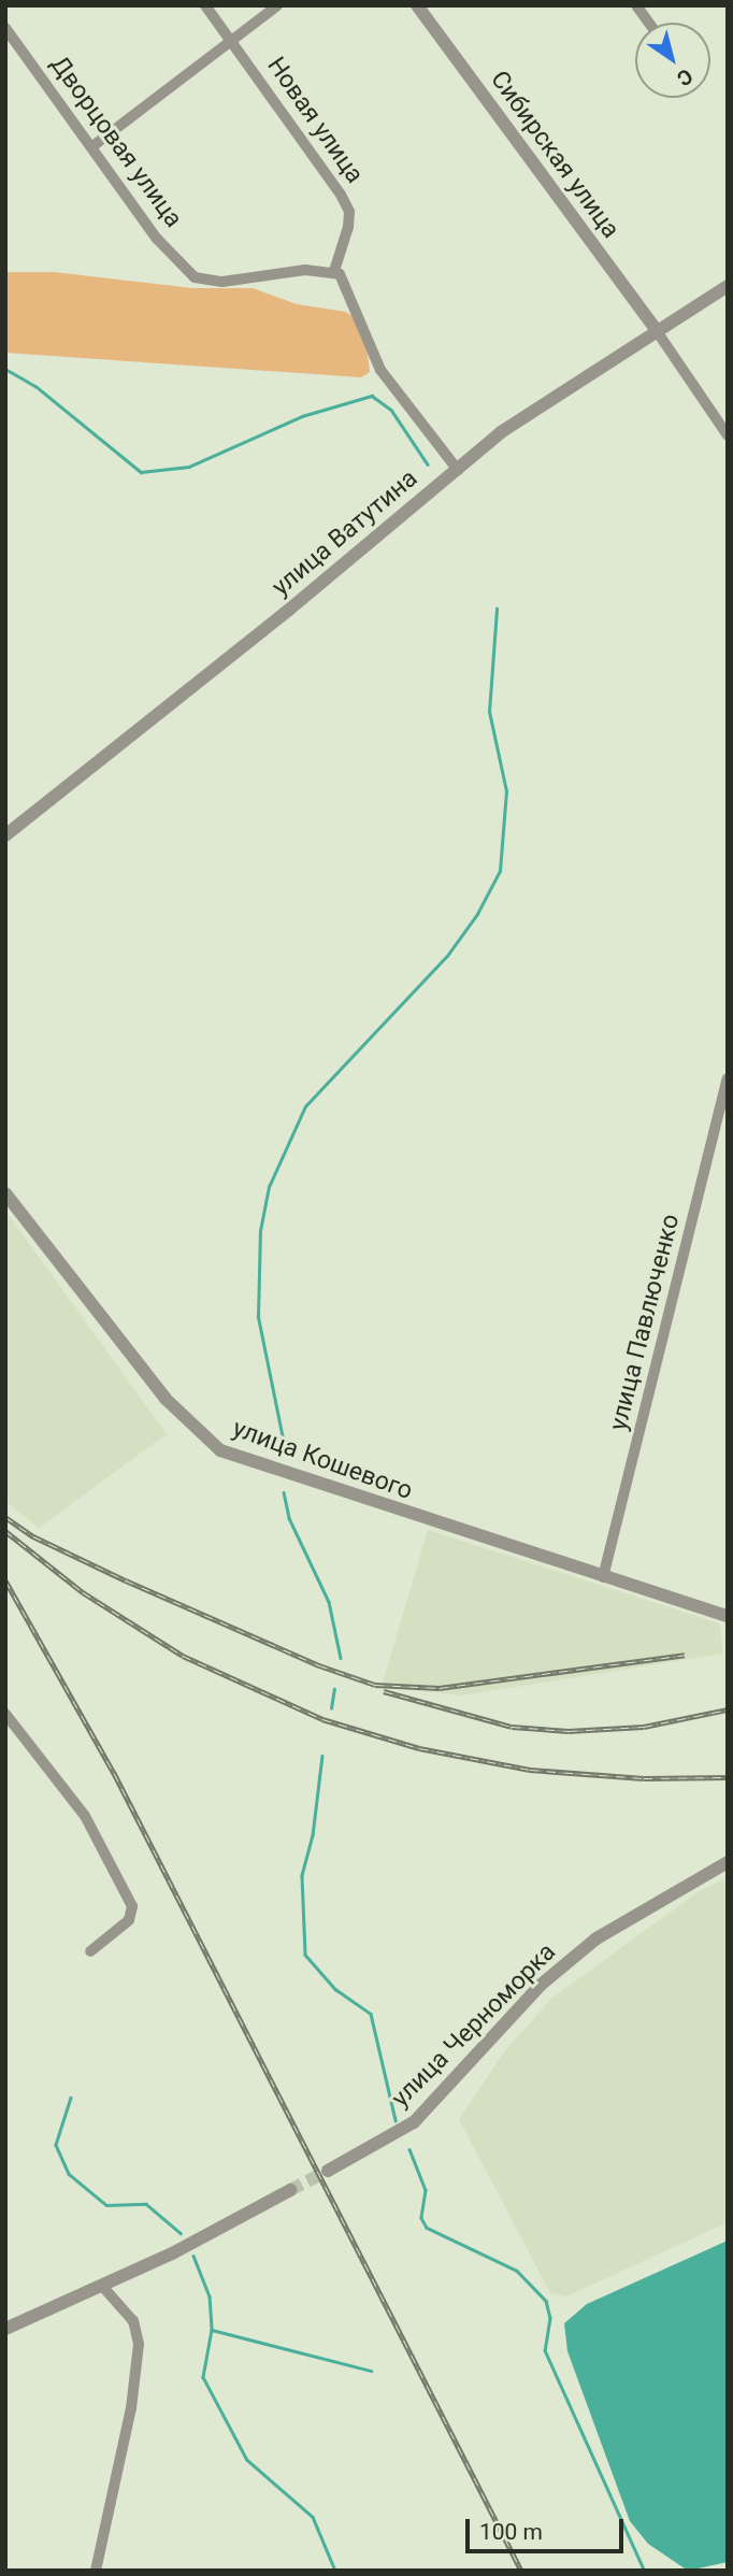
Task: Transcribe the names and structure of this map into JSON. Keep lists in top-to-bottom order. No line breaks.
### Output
{"streets":{"street":["Новая улица","Дворцовая улица","Сибирская улица","улица Ватутина","улица Павлюченко","улица Кошевого","улица Черноморка"]},"crossings":[["Новая улица","Дворцовая улица"],["Сибирская улица","улица Ватутина"],["улица Павлюченко","улица Кошевого"]],"scale_bar":"100 m","north":"bottom right"}
